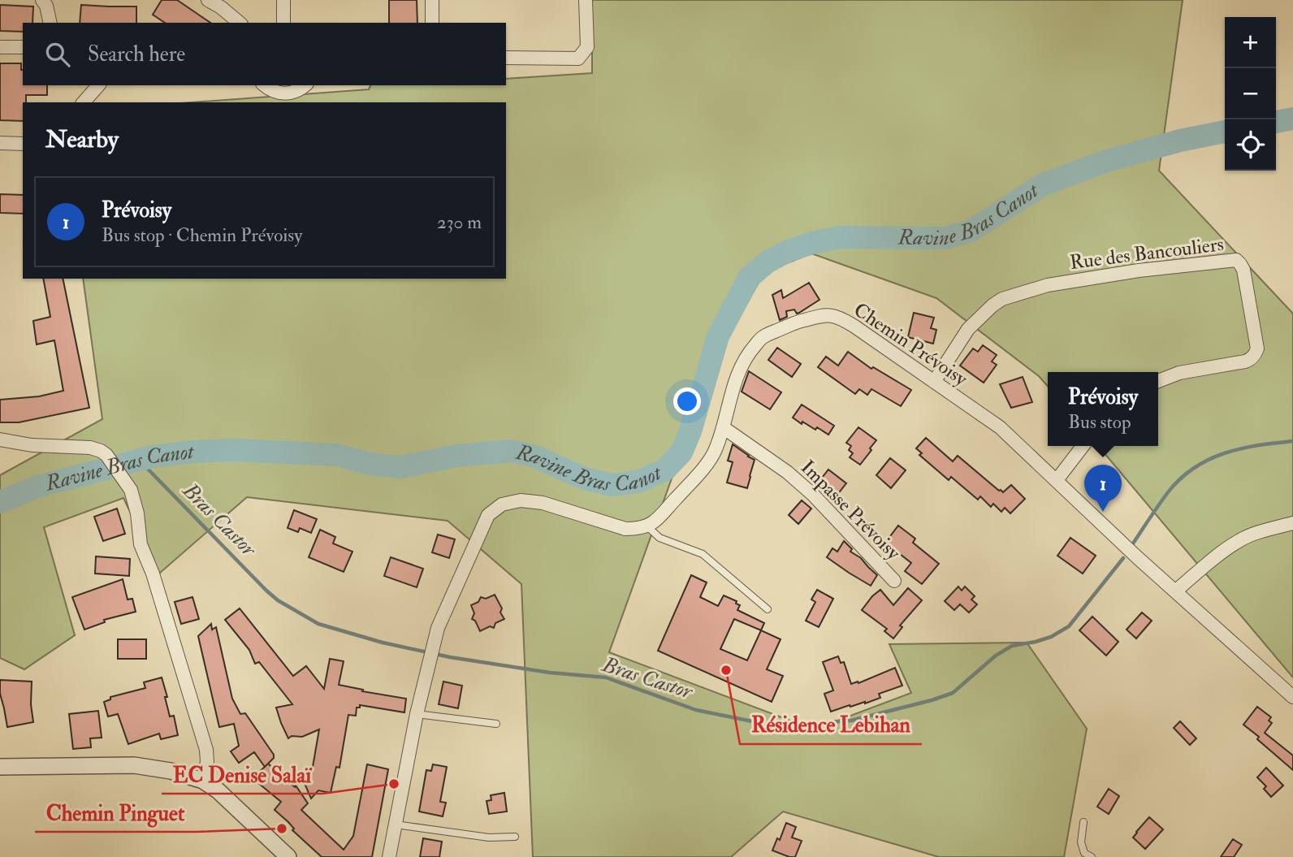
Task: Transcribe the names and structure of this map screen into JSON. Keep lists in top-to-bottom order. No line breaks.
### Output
{"streets":{"street":["Rue des Bancouliers","Chemin Prévoisy","Impasse Prévoisy"]},"crossings":[["Rue des Bancouliers","Chemin Prévoisy"],["Chemin Prévoisy","Impasse Prévoisy"]],"water":["Ravine Bras Canot","Bras Castor"],"places":["Résidence Lebihan","EC Denise Salaï","Chemin Pinguet"],"page":{"map_buttons":["+","−"],"search":"Search here","heading":"Nearby","list":[{"mark":"1","name":"Prévoisy","note":"Bus stop · Chemin Prévoisy","value":"230 m"}],"popup":["Prévoisy","Bus stop"],"pins":"1"}}
